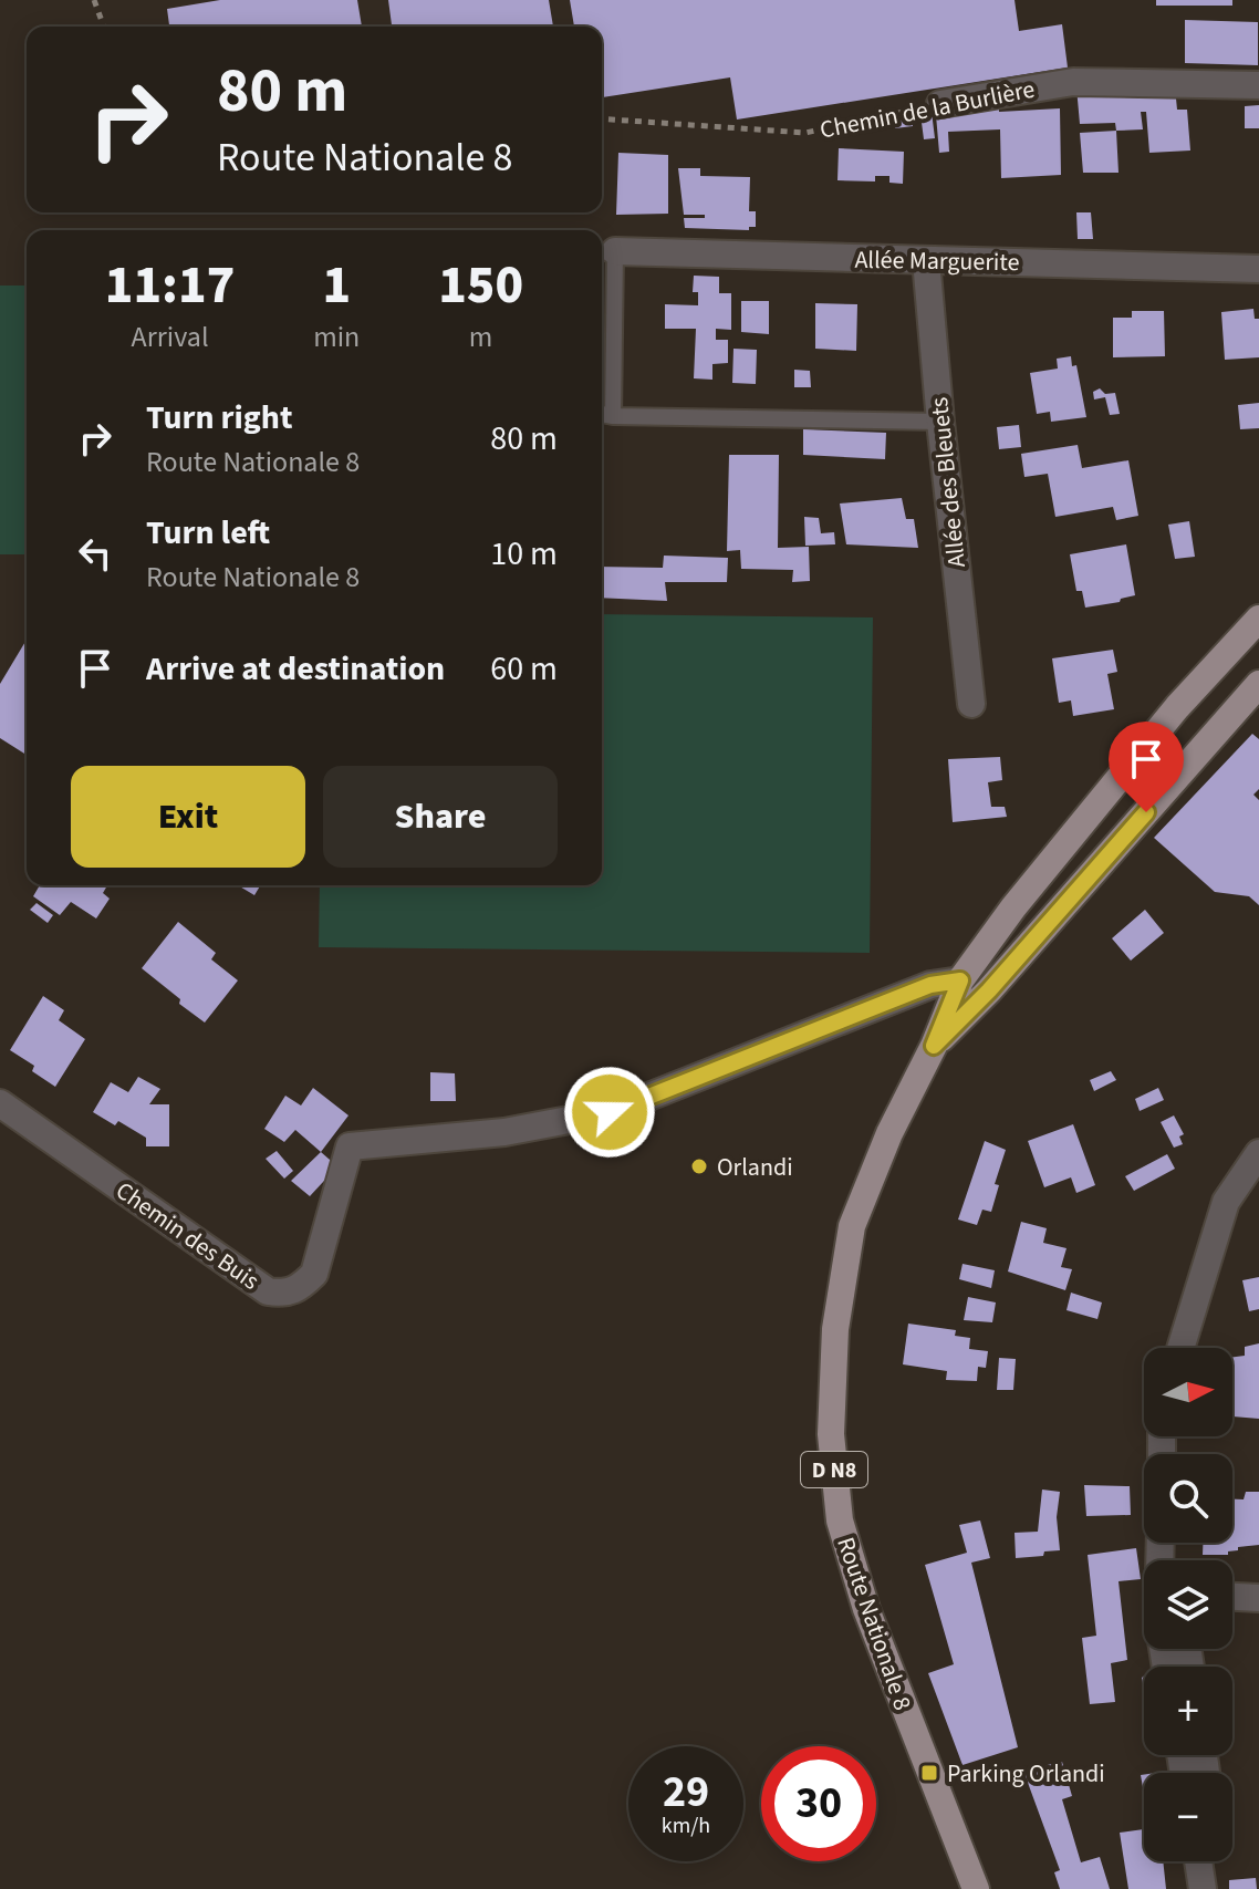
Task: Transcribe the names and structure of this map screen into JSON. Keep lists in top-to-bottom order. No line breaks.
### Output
{"streets":{"main road":["D N8","Route Nationale 8"],"street":["Chemin de la Burlière","Allée Marguerite","Allée des Bleuets","Chemin des Buis"]},"crossings":[["Allée Marguerite","Allée des Bleuets"],["Chemin des Buis","Route Nationale 8"]],"places":{"other":["Orlandi"],"transit":["Parking Orlandi"]},"north":"right","page":{"turn":["80 m","Route Nationale 8"],"eta":["11:17","Arrival","1","min","150","m"],"list":[{"name":"Turn right","note":"Route Nationale 8","value":"80 m"},{"name":"Turn left","note":"Route Nationale 8","value":"10 m"},{"name":"Arrive at destination","value":"60 m"}],"buttons":["Exit","Share"],"map_buttons":["+","−"],"speed":"29 km/h","limit":"30"}}
